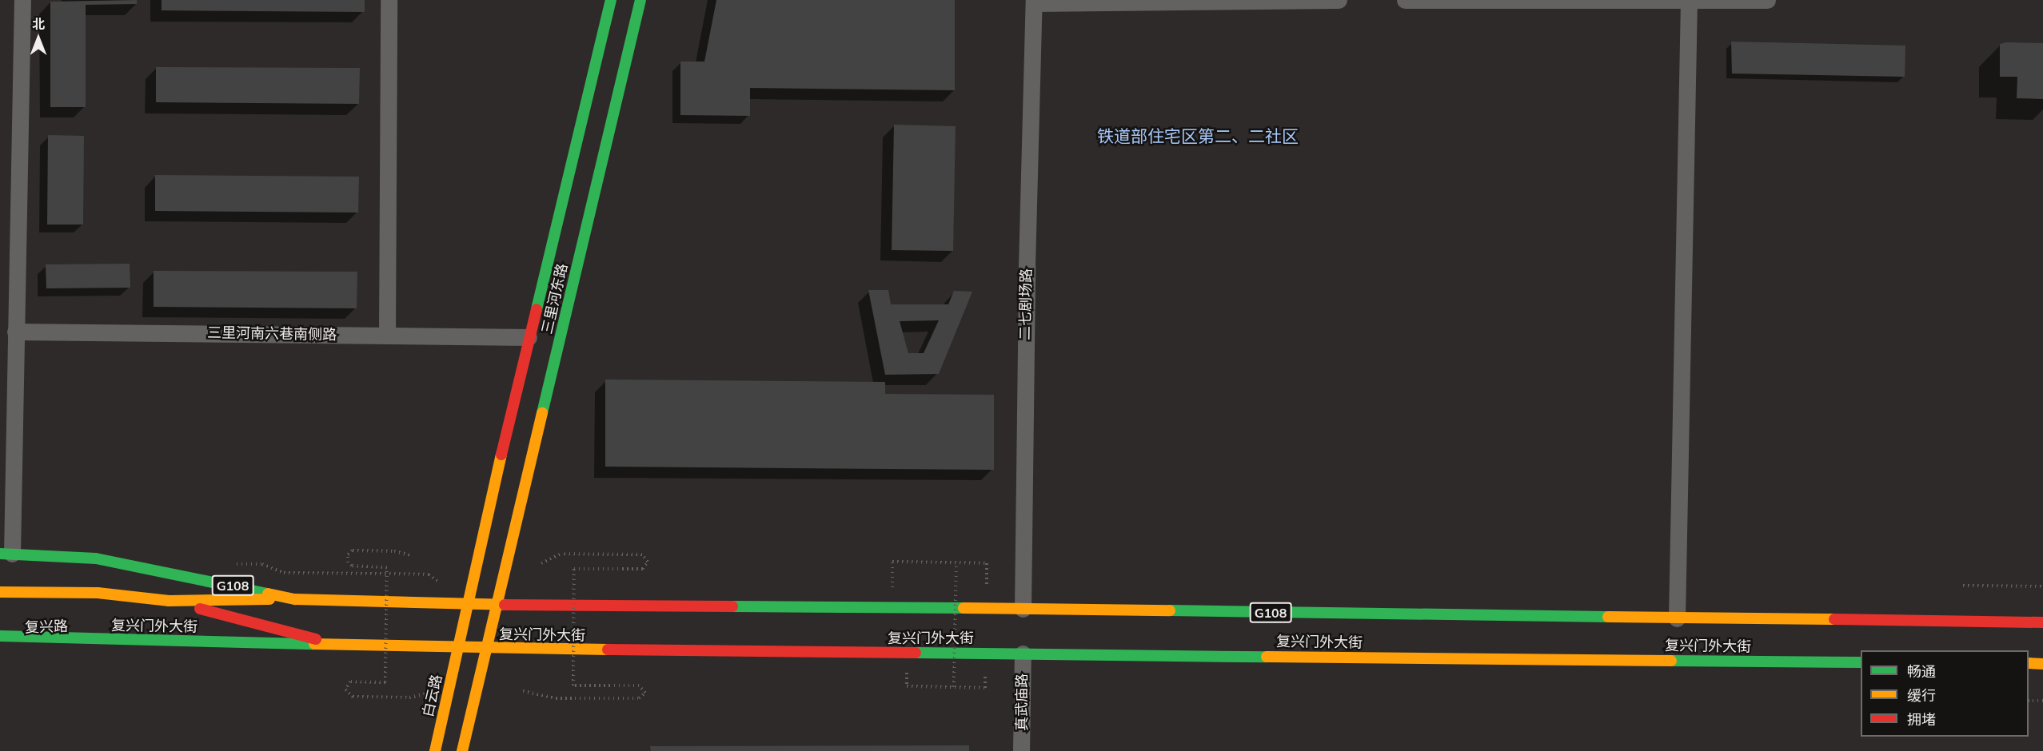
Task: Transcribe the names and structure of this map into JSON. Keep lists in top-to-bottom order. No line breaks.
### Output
{"streets":{"main road":["三里河东路","G108","复兴门外大街","复兴路","白云路"],"street":["二七剧场路","三里河南六巷南侧路","真武庙路"]},"crossings":[["三里河东路","三里河南六巷南侧路"],["三里河东路","复兴门外大街"],["三里河东路","白云路"],["二七剧场路","复兴门外大街"],["复兴门外大街","复兴路"],["复兴门外大街","白云路"],["复兴门外大街","真武庙路"]],"districts":["铁道部住宅区第二、二社区"],"legend":["畅通","缓行","拥堵"],"north":"top"}
